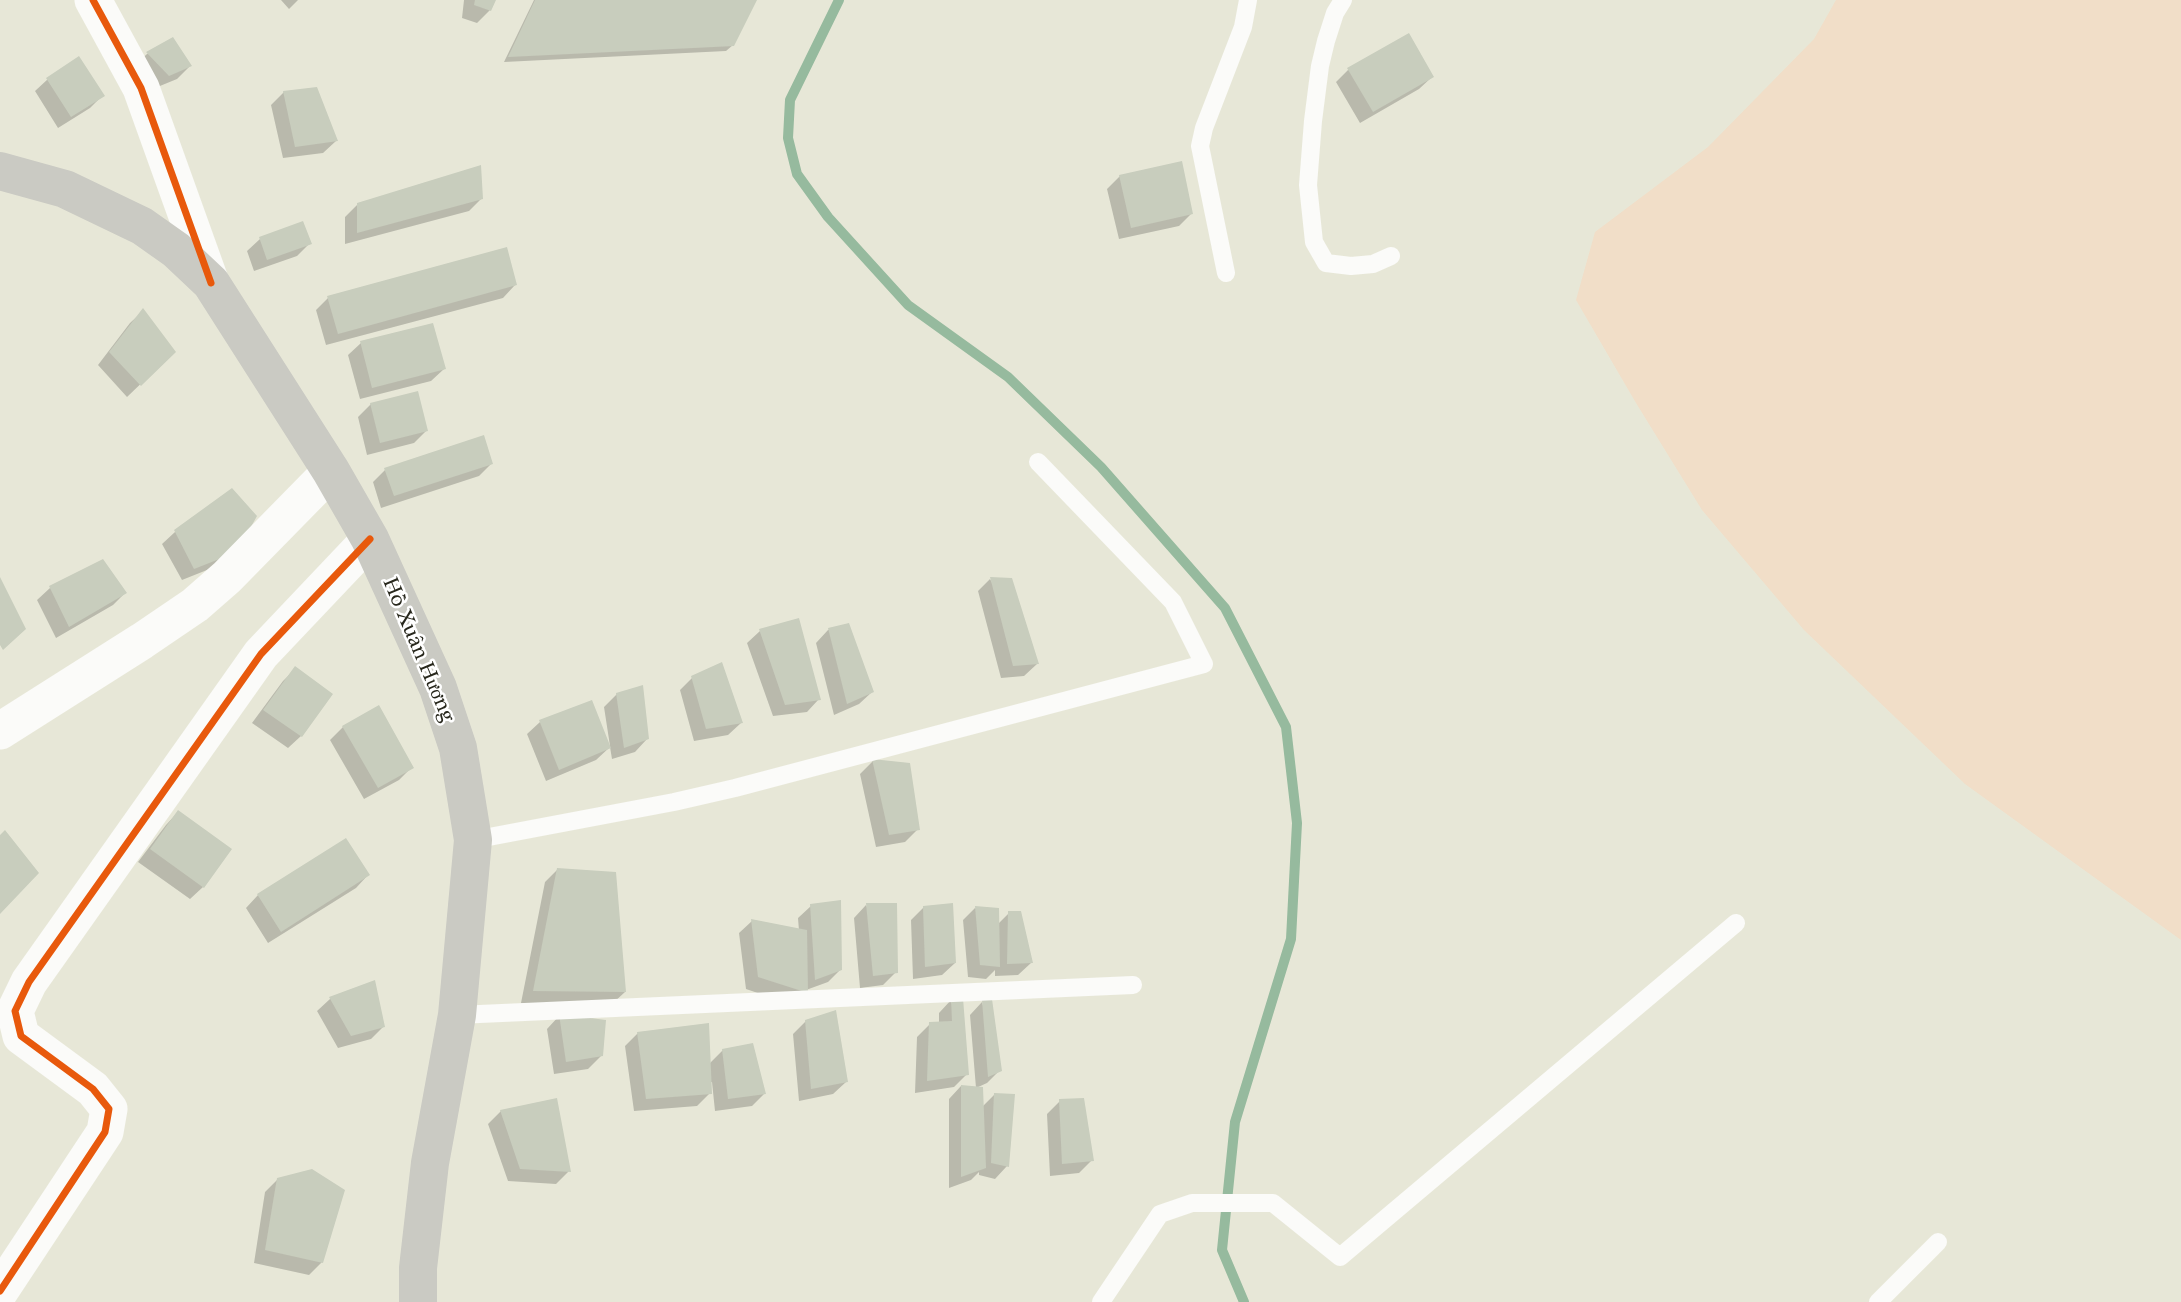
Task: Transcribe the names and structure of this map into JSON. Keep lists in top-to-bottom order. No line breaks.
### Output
{"streets":{"main road":["Hồ Xuân Hương"]}}
